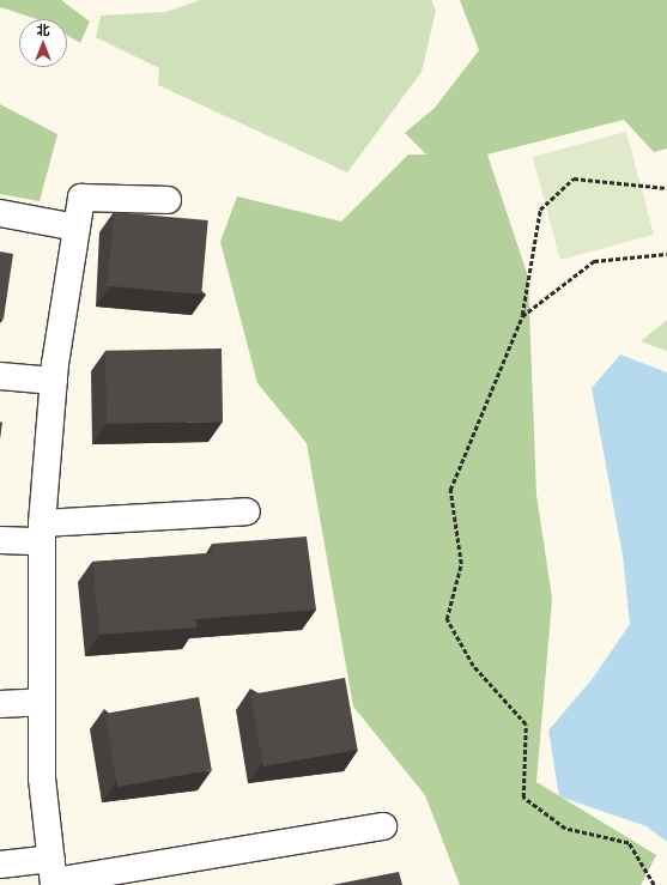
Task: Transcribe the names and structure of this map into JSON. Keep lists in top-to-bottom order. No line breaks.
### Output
{"north":"top"}
